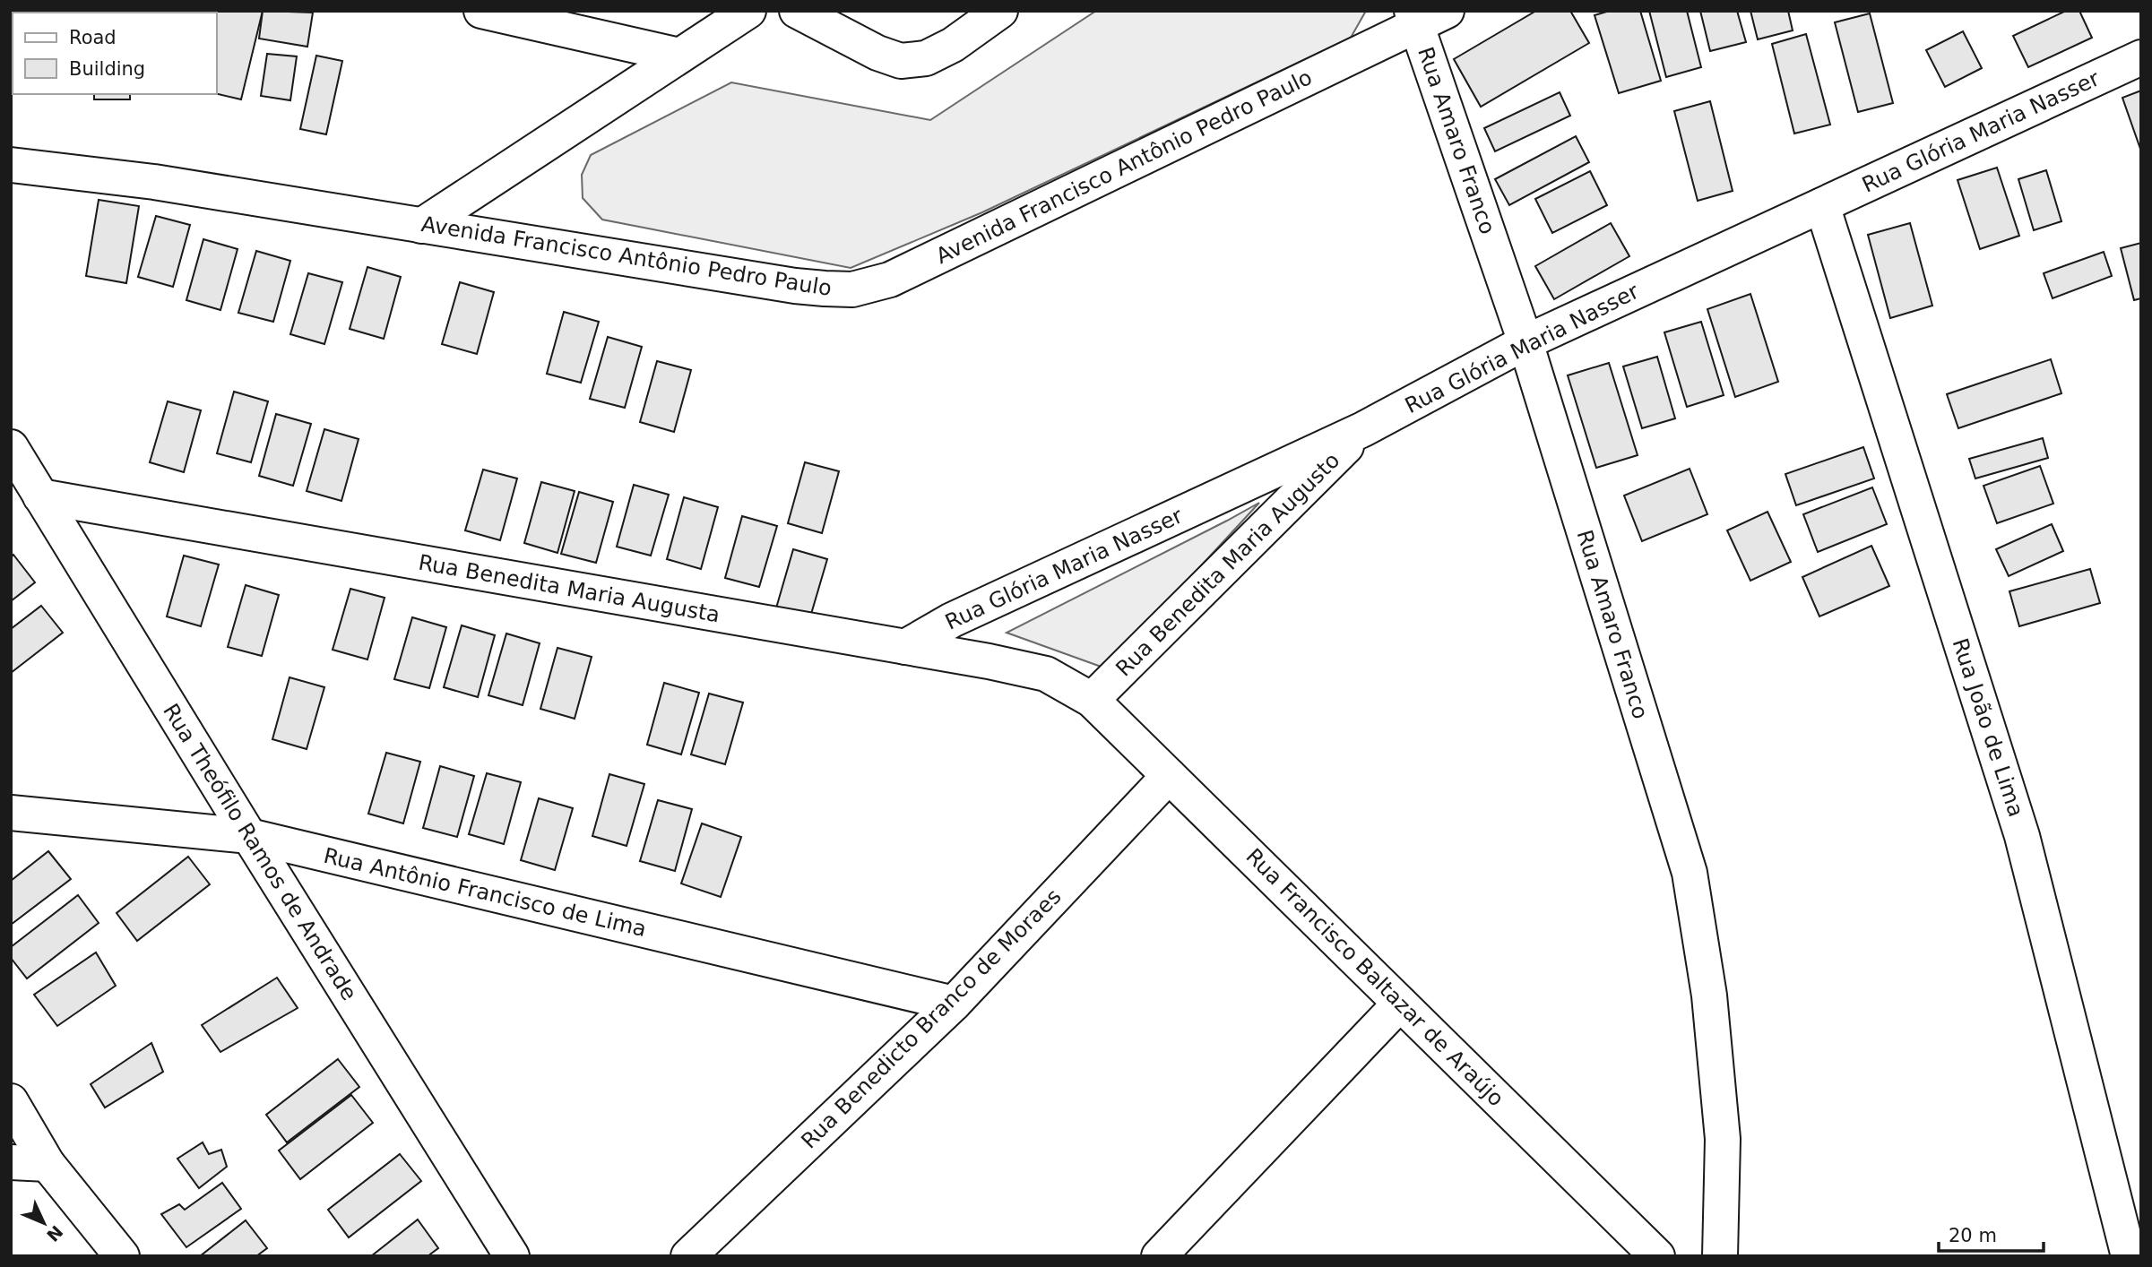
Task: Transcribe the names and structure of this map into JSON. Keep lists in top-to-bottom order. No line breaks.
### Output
{"streets":{"street":["Rua Glória Maria Nasser","Rua Amaro Franco","Avenida Francisco Antônio Pedro Paulo","Rua Benedita Maria Augusto","Rua Benedita Maria Augusta","Rua João de Lima","Rua Theófilo Ramos de Andrade","Rua Antônio Francisco de Lima","Rua Francisco Baltazar de Araújo","Rua Benedicto Branco de Moraes"]},"crossings":[["Rua Glória Maria Nasser","Rua Amaro Franco"],["Rua Glória Maria Nasser","Rua Benedita Maria Augusto"],["Rua Glória Maria Nasser","Rua Benedita Maria Augusta"],["Rua Glória Maria Nasser","Rua João de Lima"],["Rua Amaro Franco","Avenida Francisco Antônio Pedro Paulo"],["Rua Benedita Maria Augusto","Rua Benedita Maria Augusta"],["Rua Benedita Maria Augusto","Rua Francisco Baltazar de Araújo"],["Rua Benedita Maria Augusta","Rua Theófilo Ramos de Andrade"],["Rua Benedita Maria Augusta","Rua Francisco Baltazar de Araújo"],["Rua Theófilo Ramos de Andrade","Rua Antônio Francisco de Lima"],["Rua Antônio Francisco de Lima","Rua Benedicto Branco de Moraes"],["Rua Francisco Baltazar de Araújo","Rua Benedicto Branco de Moraes"]],"legend":["Road","Building"],"scale_bar":"20 m","north":"bottom right"}
